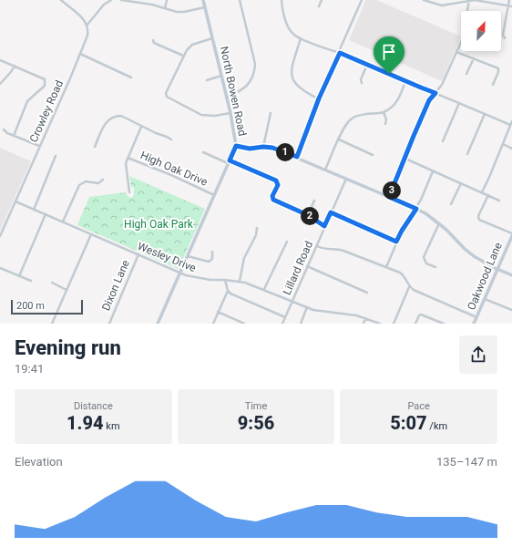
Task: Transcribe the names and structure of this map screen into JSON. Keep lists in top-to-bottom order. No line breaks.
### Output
{"streets":{"street":["North Bowen Road","Crowley Road","High Oak Drive","Wesley Drive","Lillard Road","Oakwood Lane","Dixon Lane"]},"crossings":[["North Bowen Road","High Oak Drive"],["North Bowen Road","Wesley Drive"],["Crowley Road","Wesley Drive"],["Wesley Drive","Lillard Road"],["Wesley Drive","Dixon Lane"]],"parks":["High Oak Park"],"scale_bar":"200 m","north":"top right","page":{"pins":["1","3","2"],"scale":"200 m","heading":["Evening run","19:41"],"stats":[["Distance","1.94 km"],["Time","9:56"],["Pace","5:07 /km"]],"chart":["Elevation","135–147 m"]}}
